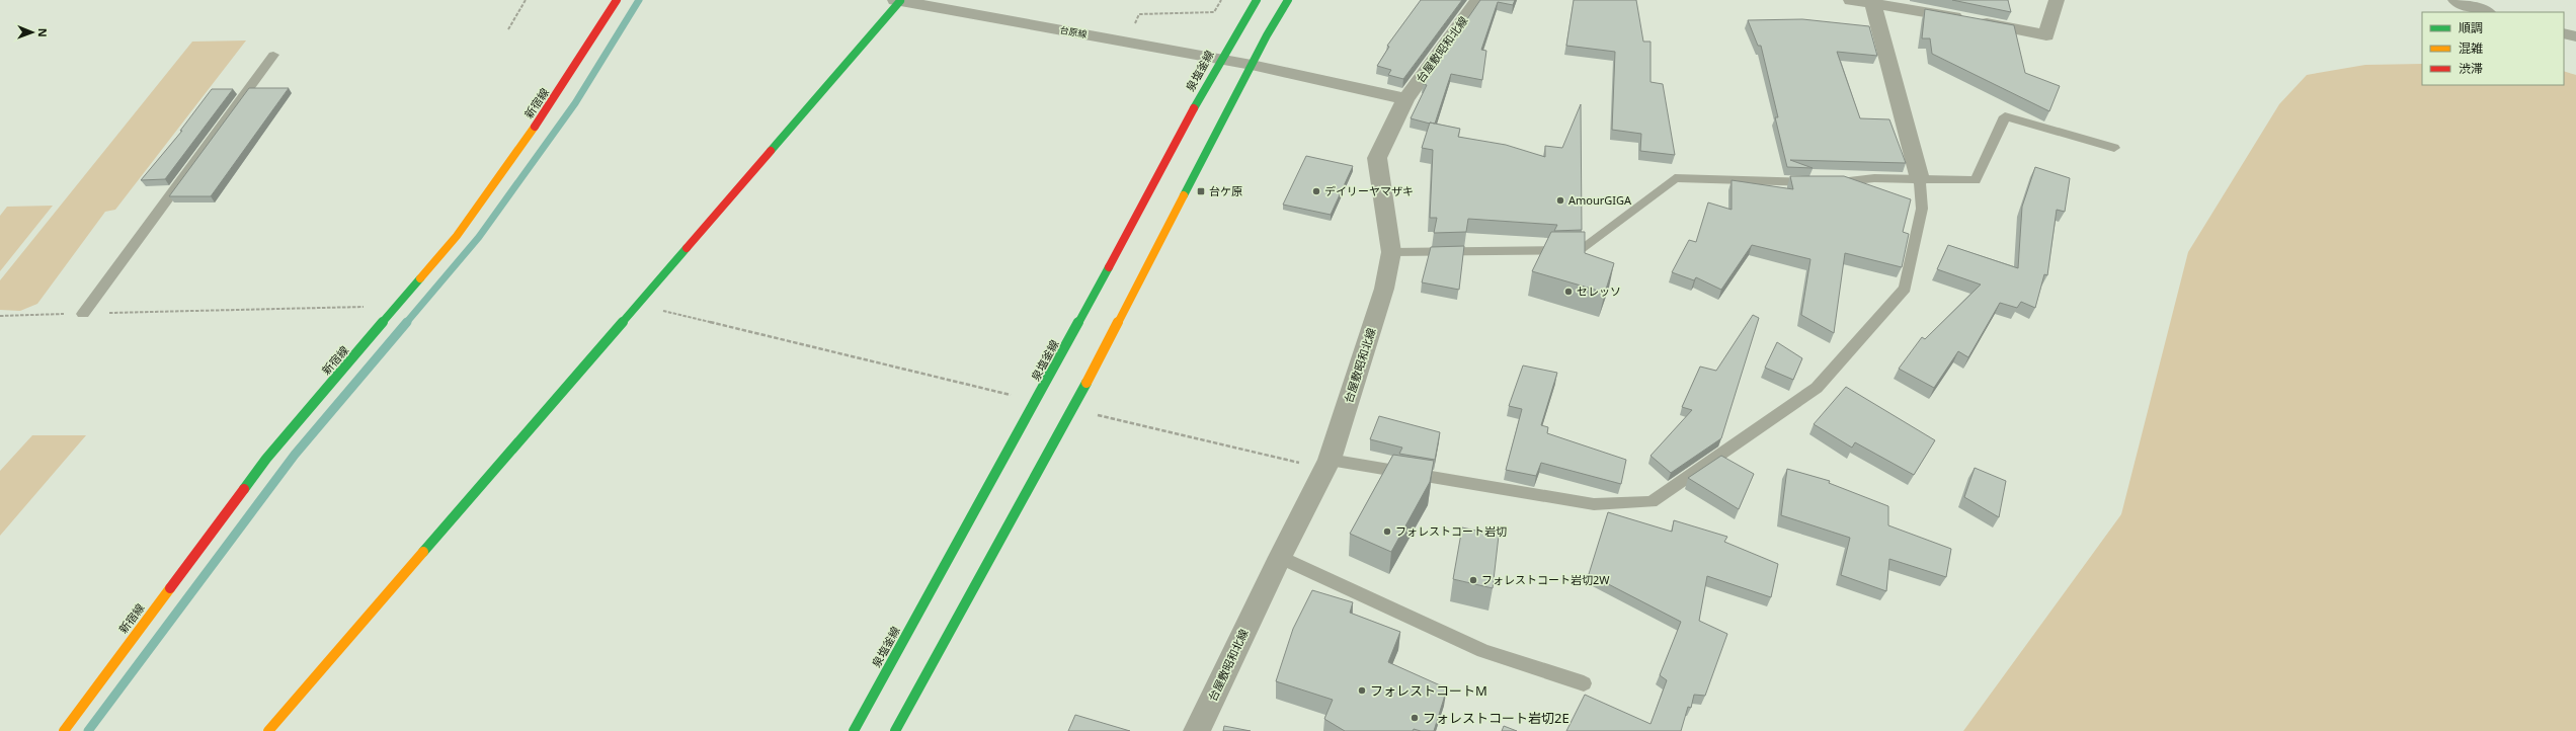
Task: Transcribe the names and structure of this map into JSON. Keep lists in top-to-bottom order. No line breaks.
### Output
{"streets":{"main road":["泉塩釜線","新宿線"],"street":["台原線","台屋敷昭和北線"]},"crossings":[["台原線","台屋敷昭和北線"],["台原線","泉塩釜線"]],"places":{"transit":["台ケ原"],"other":["デイリーヤマザキ","AmourGIGA","セレッソ","フォレストコート岩切","フォレストコート岩切2W","フォレストコートM","フォレストコート岩切2E"]},"legend":["順調","混雑","渋滞"],"north":"right"}
